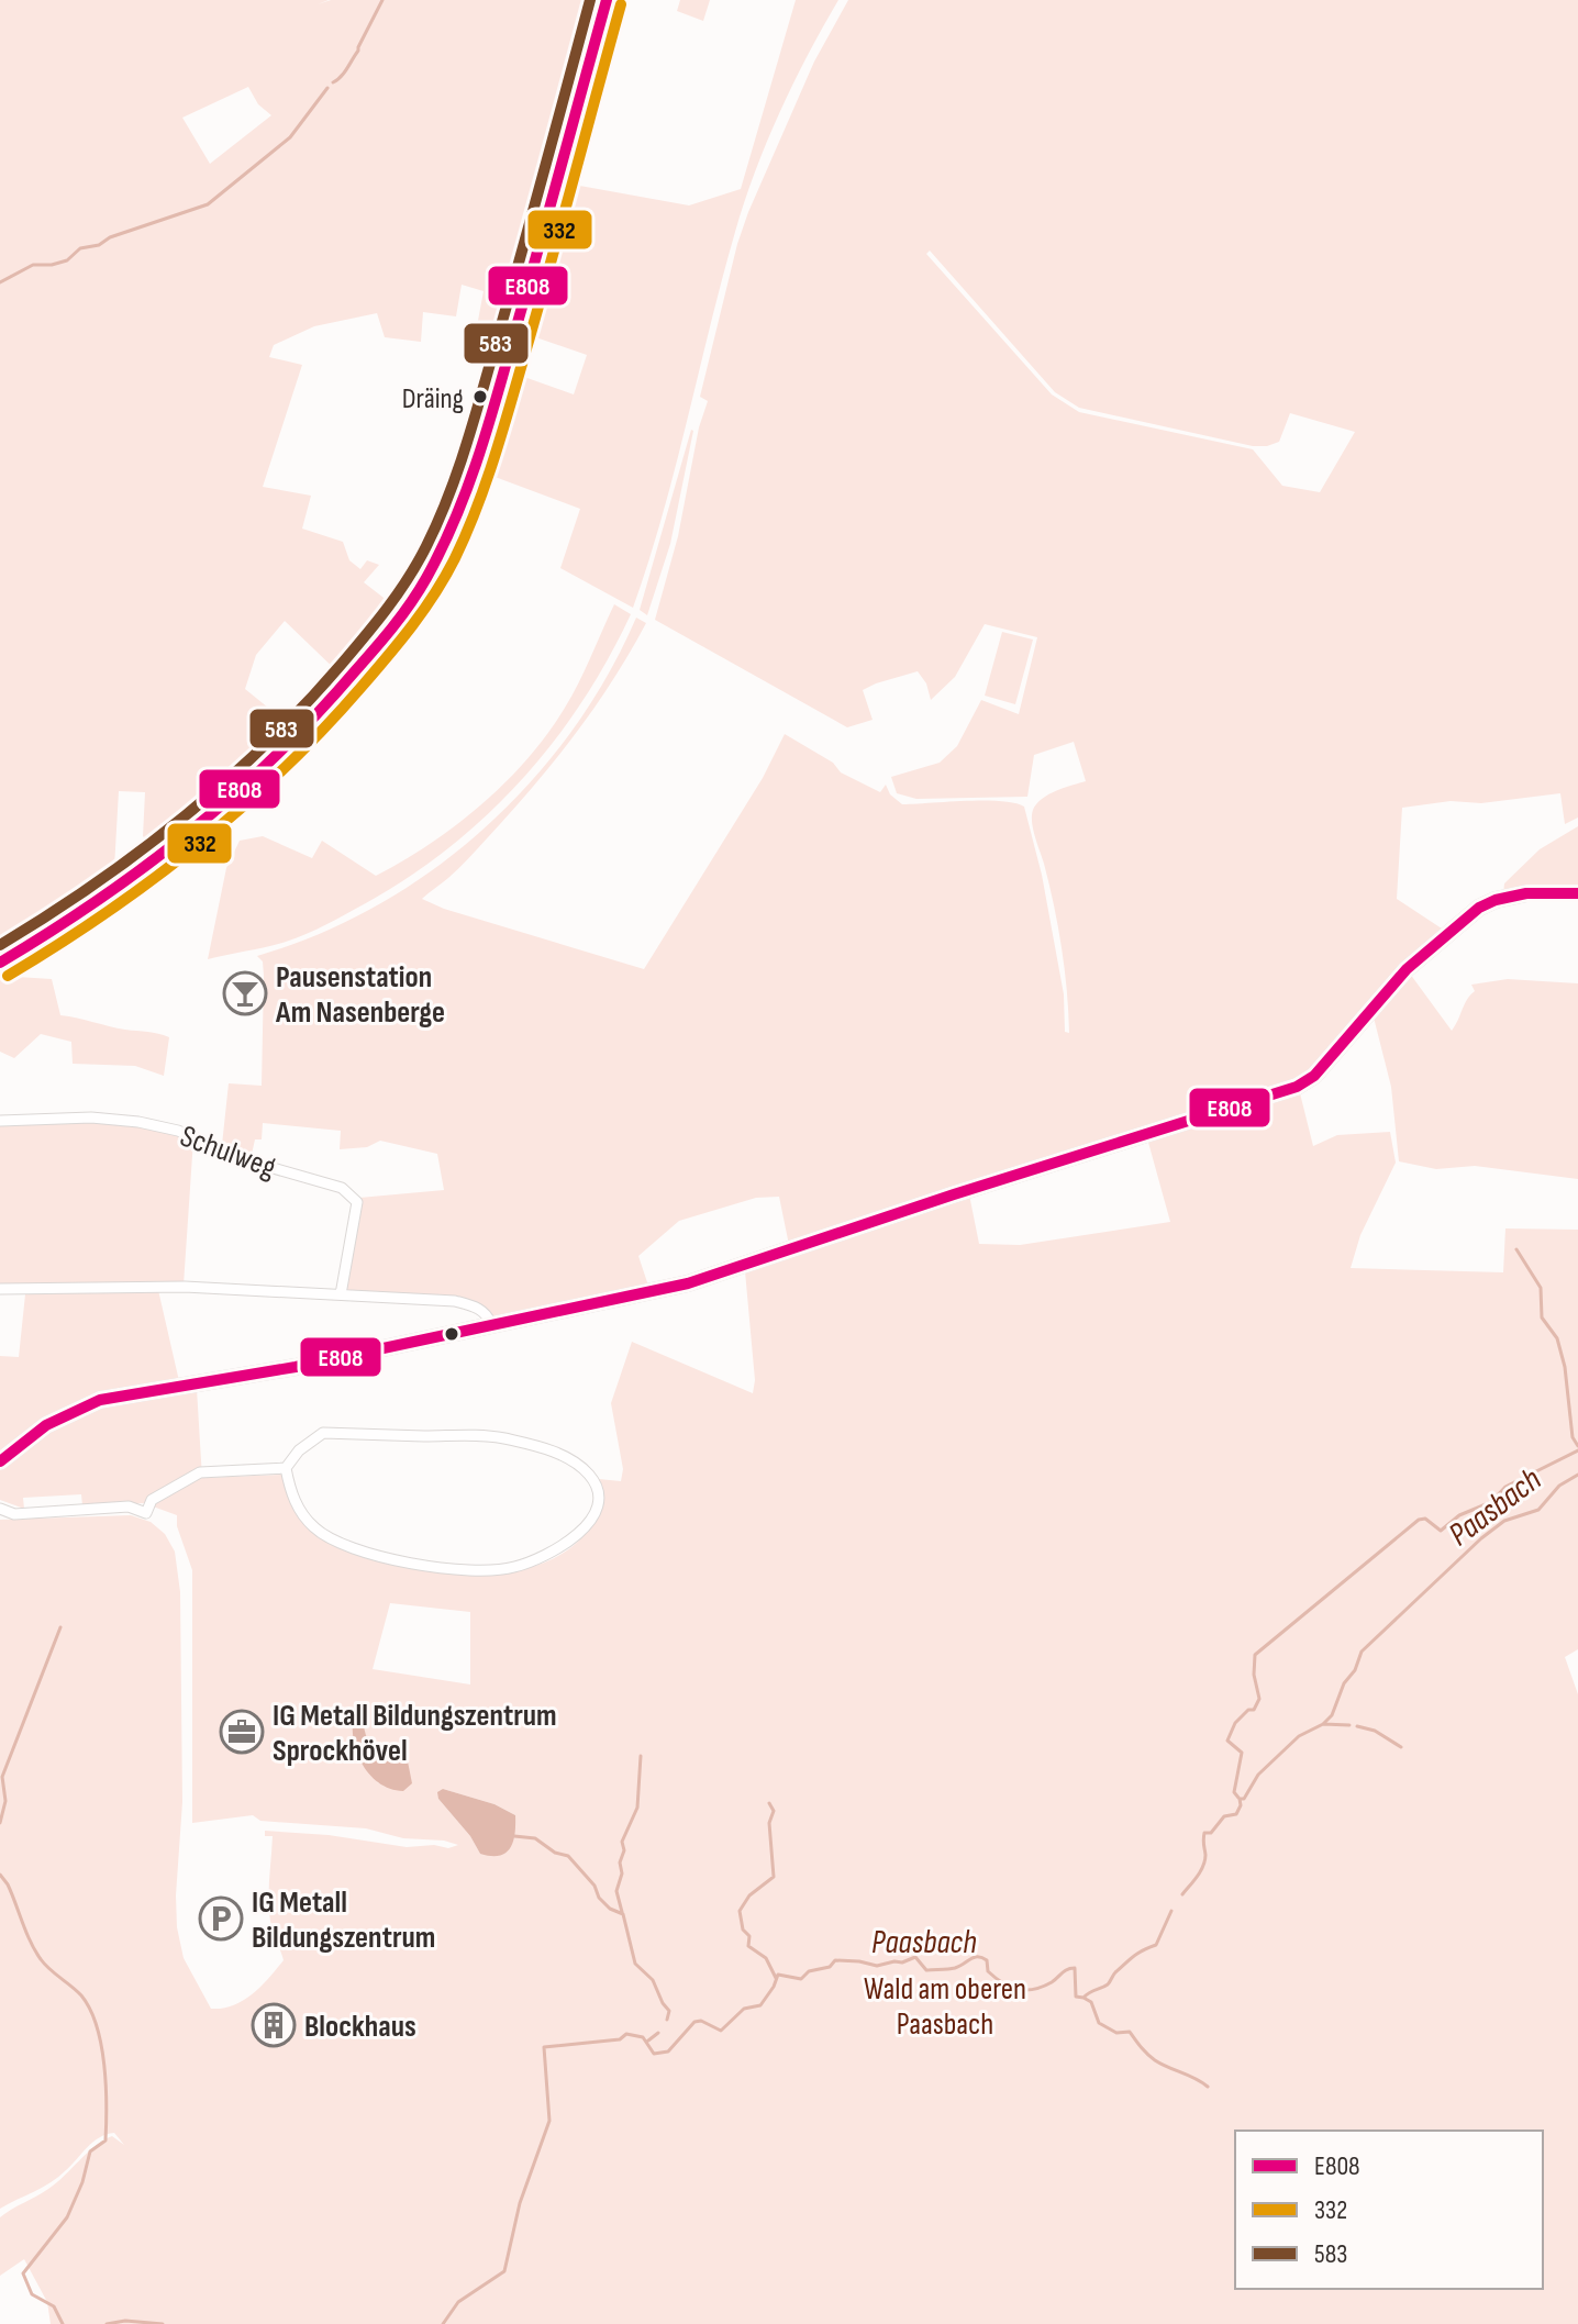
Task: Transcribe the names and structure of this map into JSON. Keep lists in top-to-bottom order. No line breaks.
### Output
{"streets":{"street":["Schulweg"]},"water":["Paasbach"],"parks":["Wald am oberen Paasbach"],"places":{"other":["Dräing"],"bar":["Pausenstation Am Nasenberge"],"office":["IG Metall Bildungszentrum Sprockhövel"],"parking":["IG Metall Bildungszentrum"],"building":["Blockhaus"]},"lines":["transit line E808","transit line 583","transit line 332"],"legend":["E808","332","583"]}
